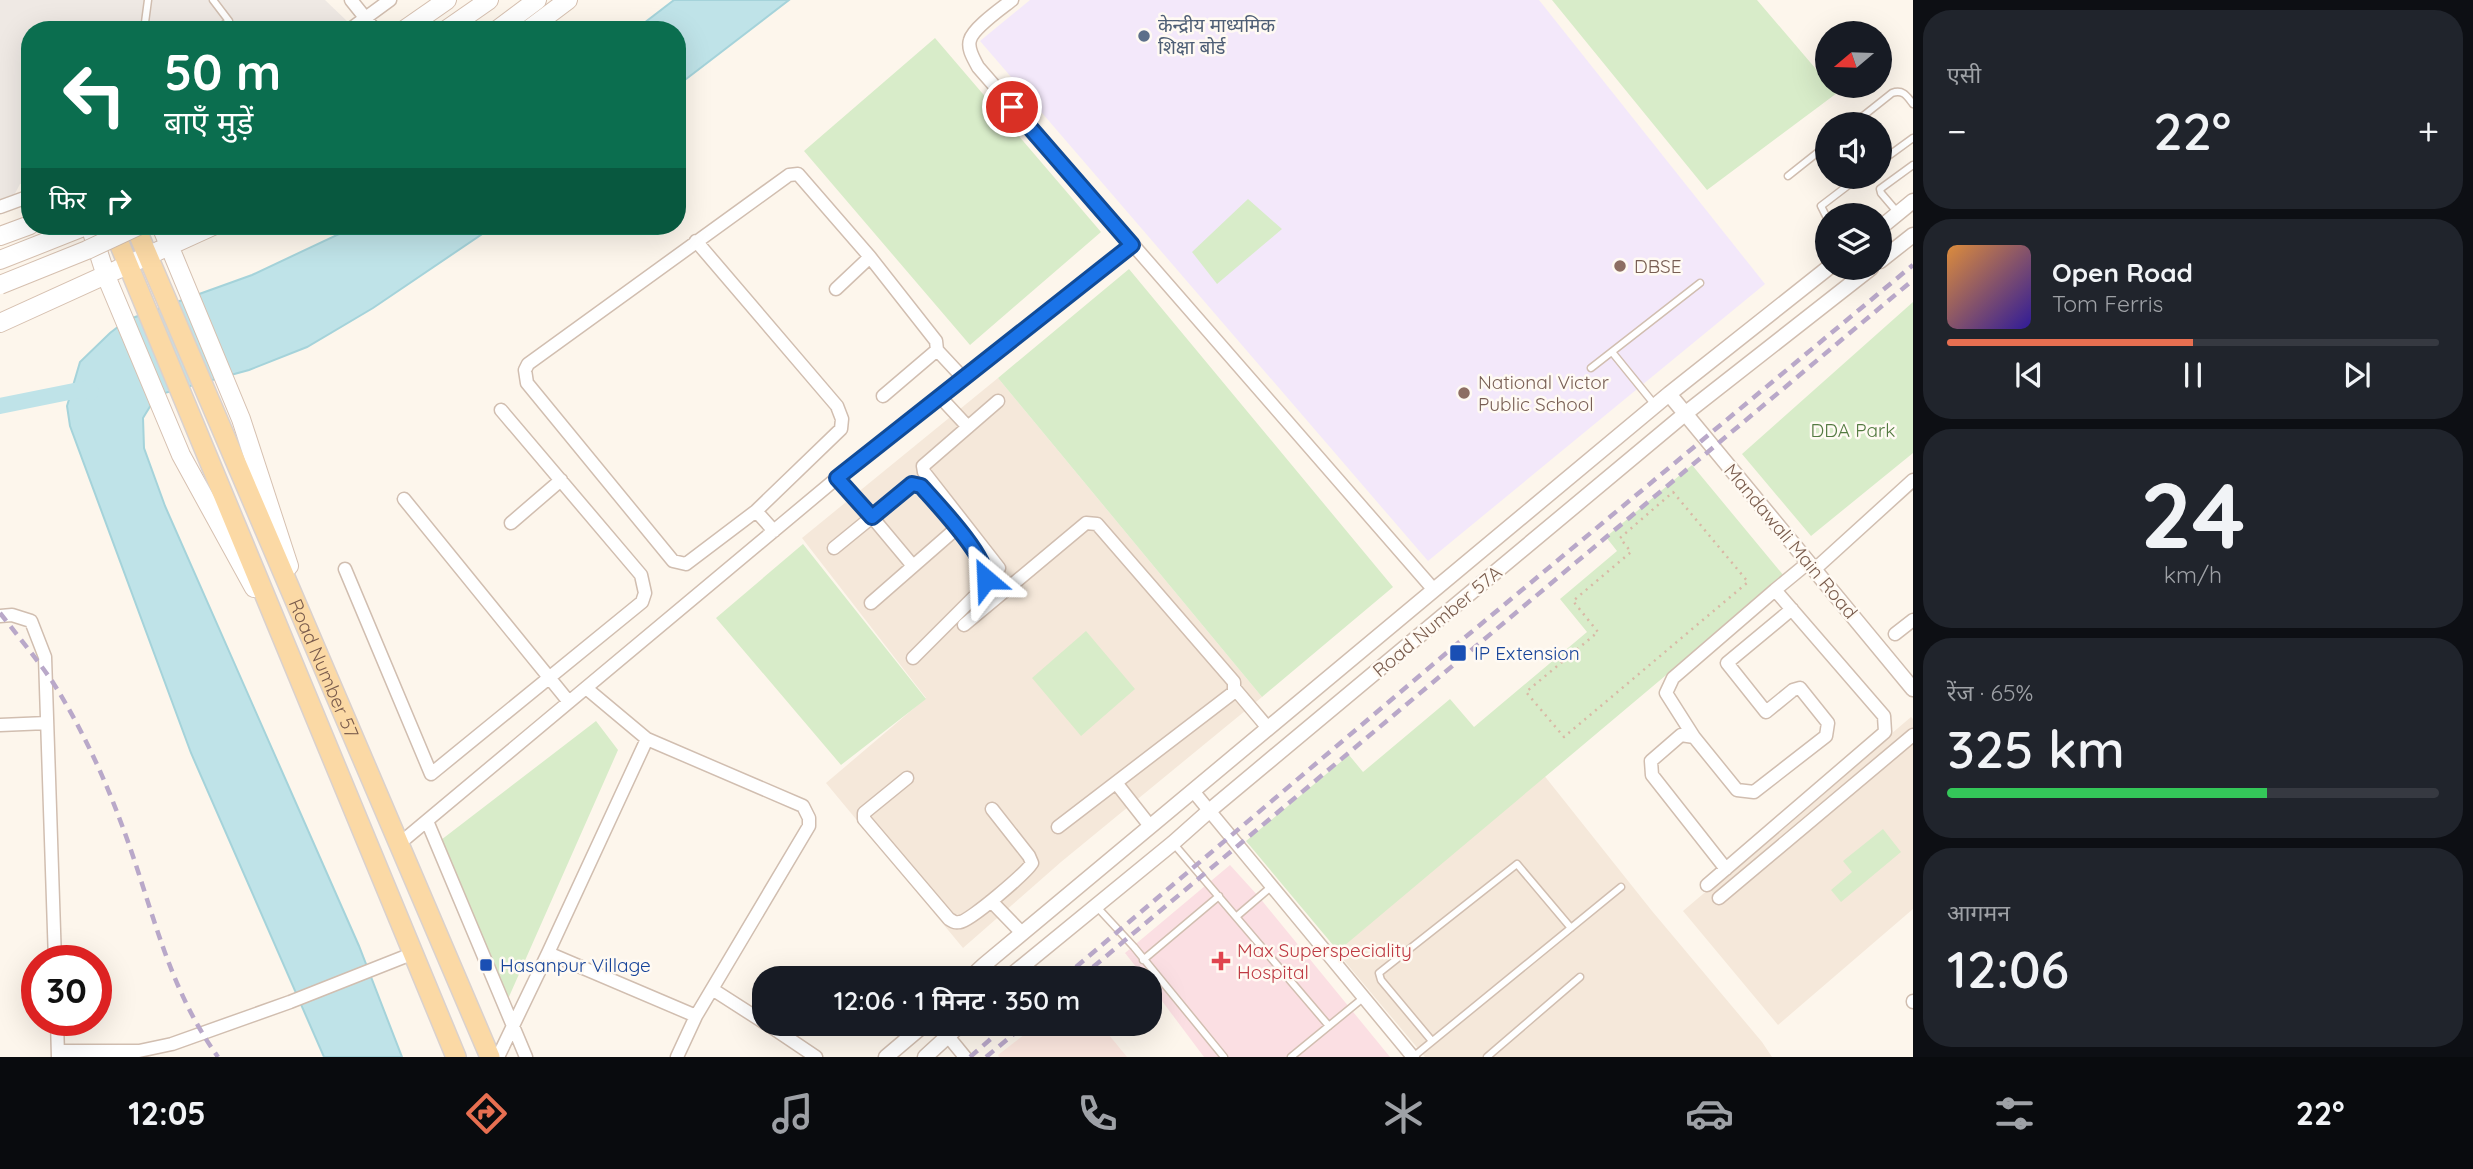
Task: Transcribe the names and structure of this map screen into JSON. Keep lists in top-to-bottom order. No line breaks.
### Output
{"streets":{"main road":["Road Number 57"],"street":["Mandawali Main Road","Road Number 57A"]},"crossings":[["Mandawali Main Road","Road Number 57A"]],"parks":["DDA Park"],"places":{"other":["केन्द्रीय माध्यमिक शिक्षा बोर्ड","DBSE","National Victor Public School"],"transit":["IP Extension","Hasanpur Village"],"health":["Max Superspeciality Hospital"]},"north":"left","page":{"tile":["एसी",["24","km/h"],["रेंज · 65%","325 km"],["आगमन","12:06"]],"turn":["50 m","बाएँ मुड़ें"],"heat":["−","22°","+"],"then":"फिर","song":["Open Road","Tom Ferris"],"limit":"30","trip":"12:06 · 1 मिनट · 350 m","tabs":["12:05","22°"]}}
